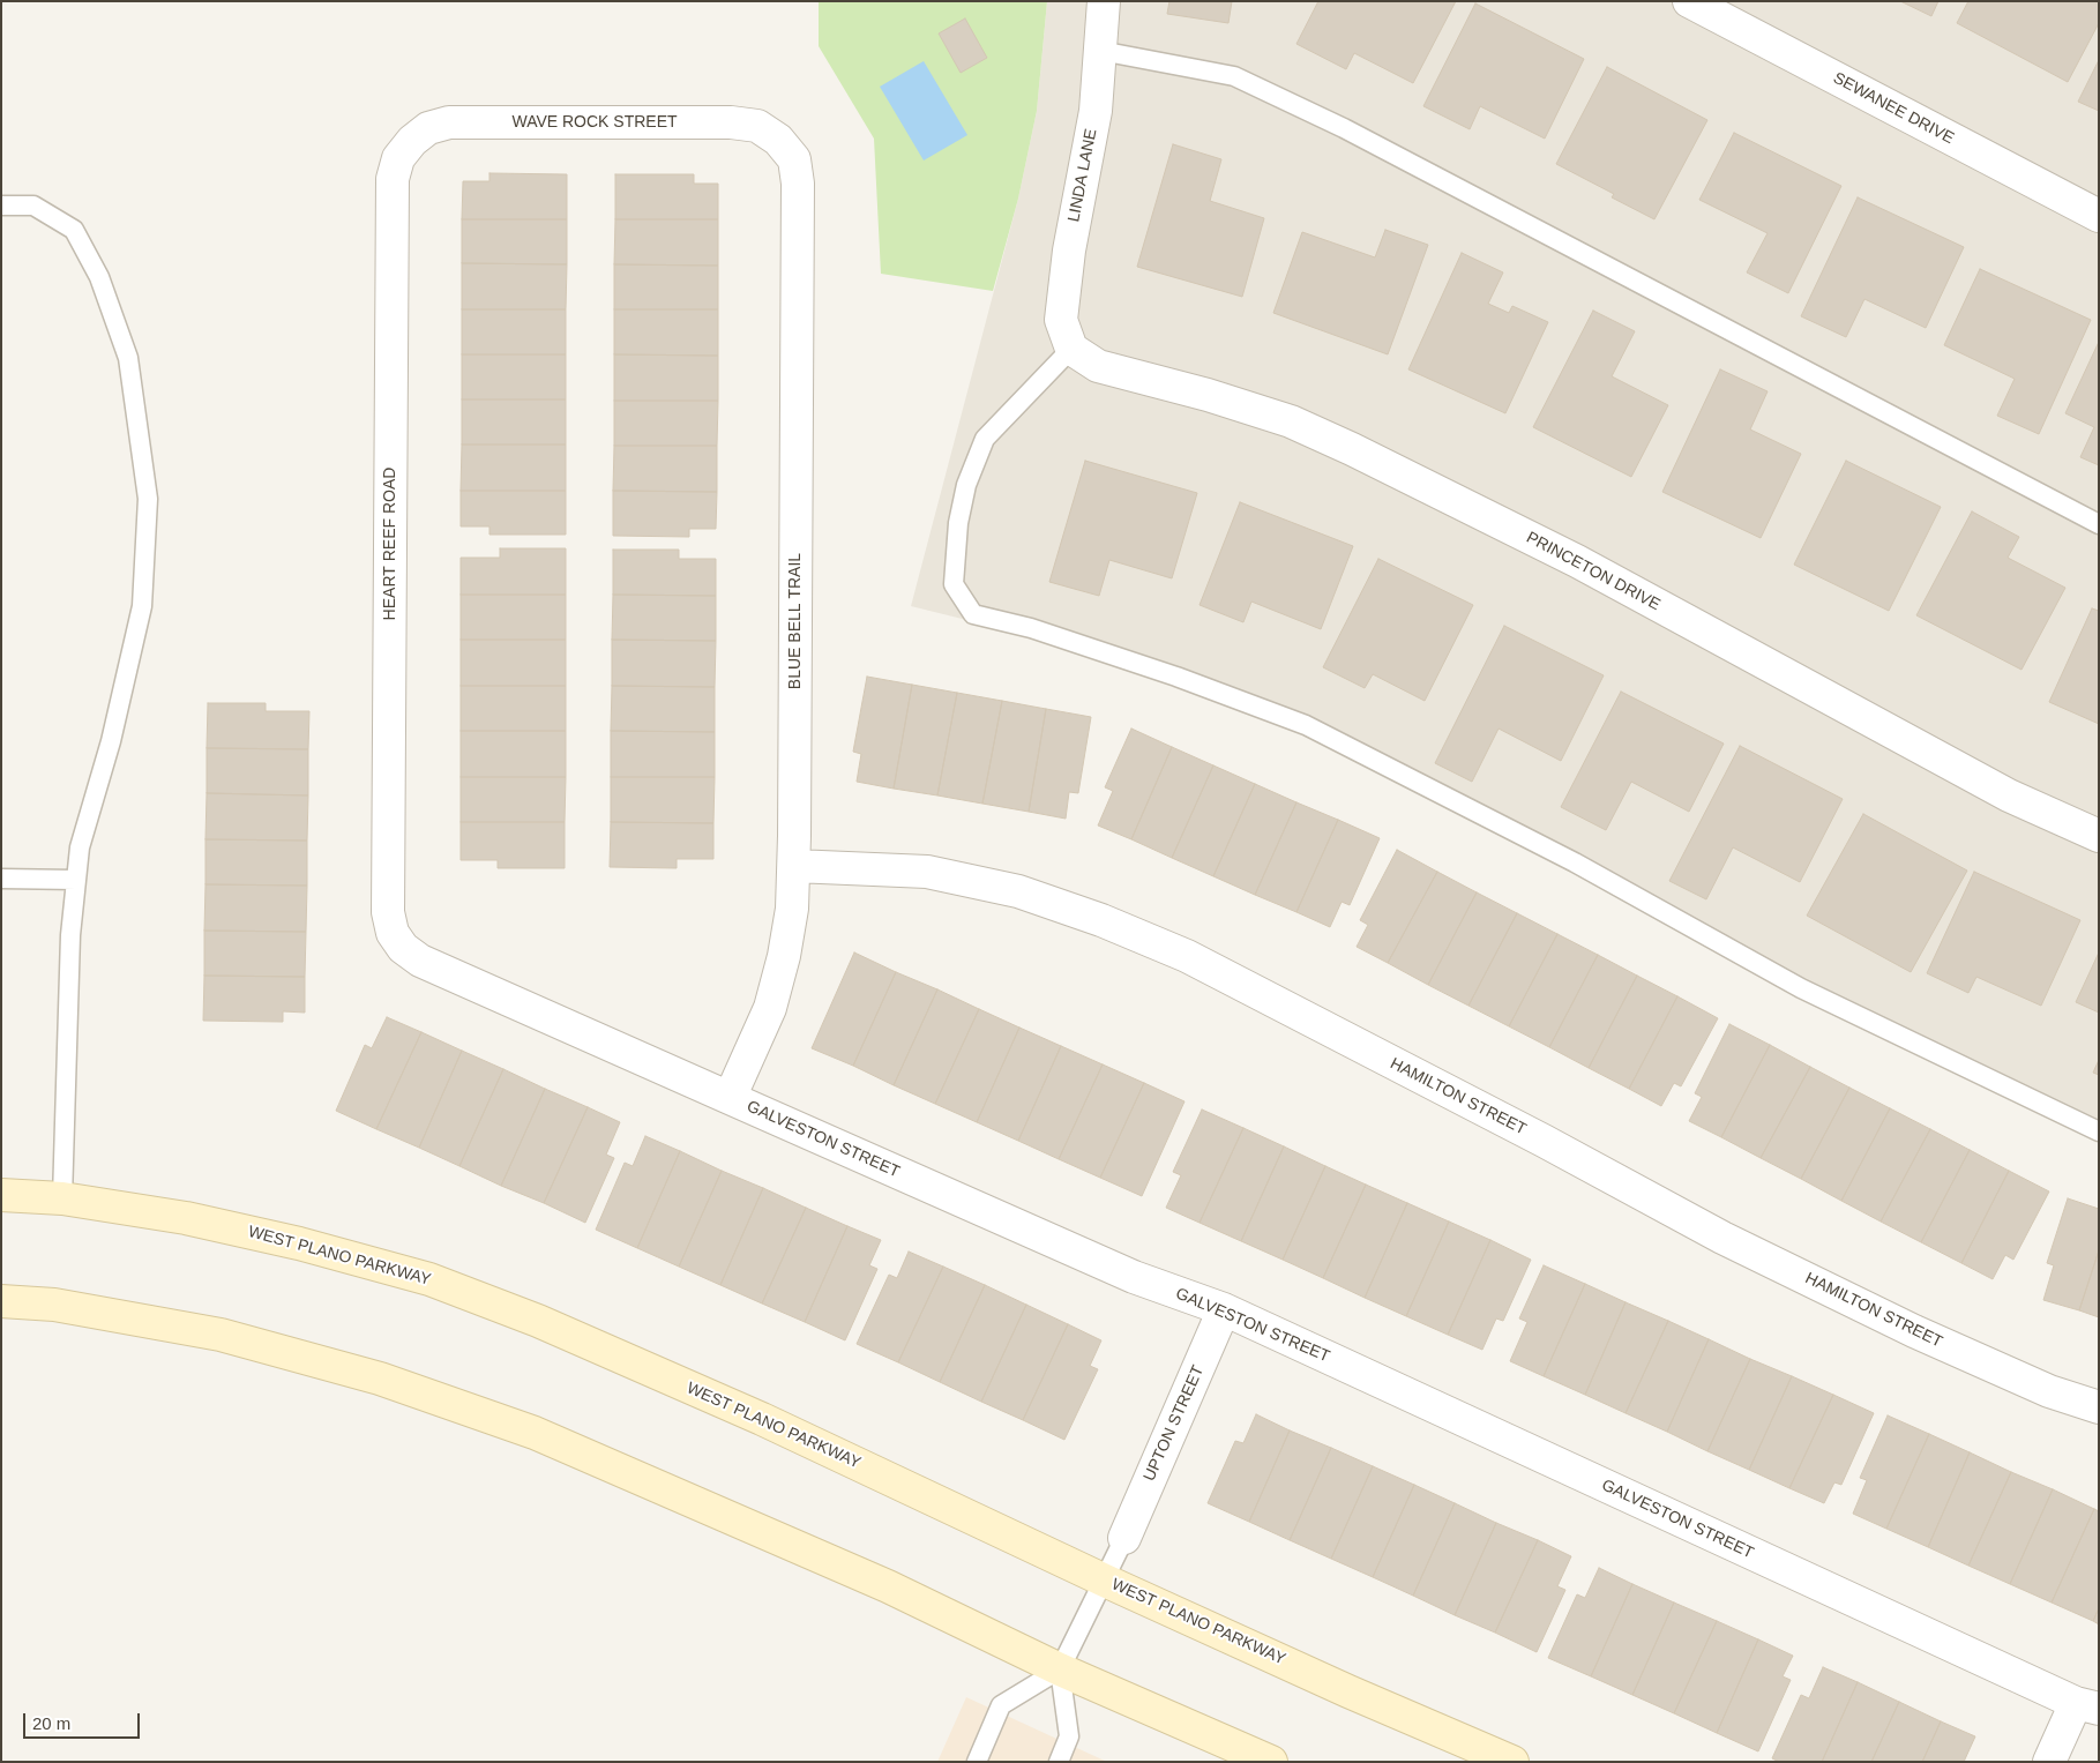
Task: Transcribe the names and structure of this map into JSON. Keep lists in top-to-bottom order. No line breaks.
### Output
{"streets":{"main road":["WEST PLANO PARKWAY"],"street":["SEWANEE DRIVE","WAVE ROCK STREET","LINDA LANE","HEART REEF ROAD","PRINCETON DRIVE","BLUE BELL TRAIL","HAMILTON STREET","GALVESTON STREET","UPTON STREET"]},"crossings":[["WAVE ROCK STREET","HEART REEF ROAD"],["WAVE ROCK STREET","BLUE BELL TRAIL"],["LINDA LANE","PRINCETON DRIVE"],["HEART REEF ROAD","GALVESTON STREET"],["BLUE BELL TRAIL","HAMILTON STREET"],["BLUE BELL TRAIL","GALVESTON STREET"],["GALVESTON STREET","UPTON STREET"]],"scale_bar":"20 m"}
